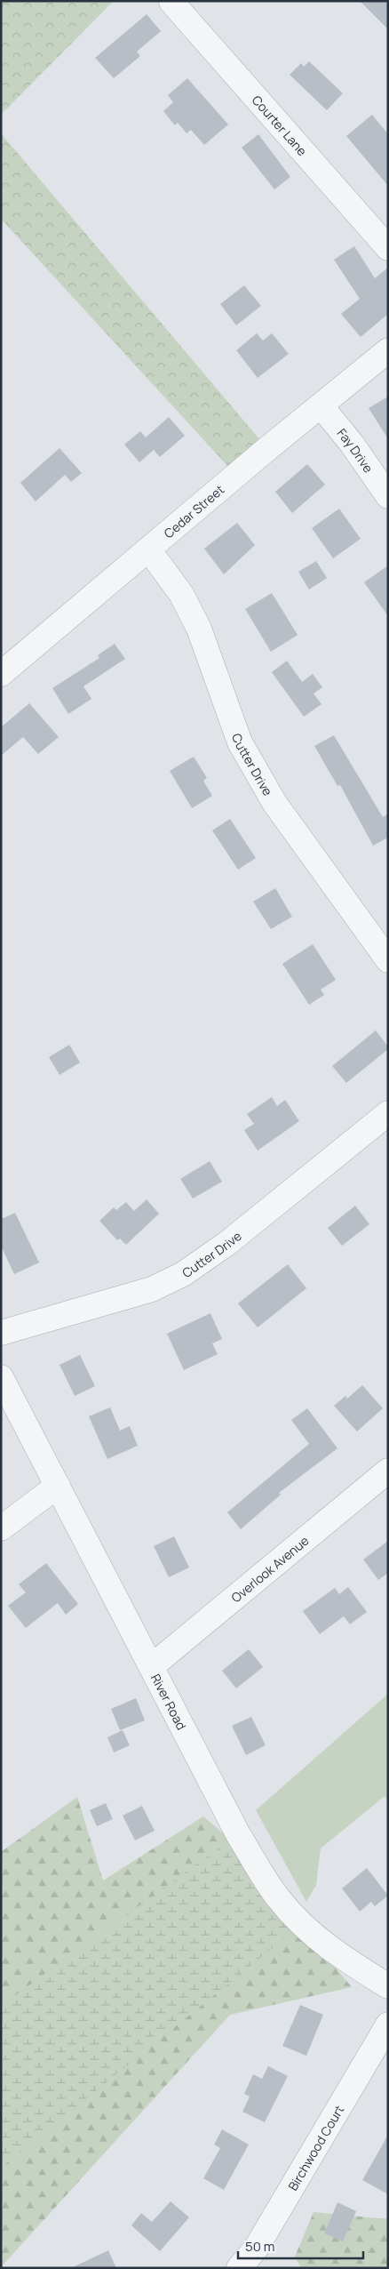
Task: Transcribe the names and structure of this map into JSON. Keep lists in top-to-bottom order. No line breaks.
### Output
{"streets":{"street":["Courter Lane","Fay Drive","Cedar Street","Cutter Drive","Overlook Avenue","River Road","Birchwood Court"]},"crossings":[["Fay Drive","Cedar Street"],["Cedar Street","Cutter Drive"],["Overlook Avenue","River Road"]],"scale_bar":"50 m"}
